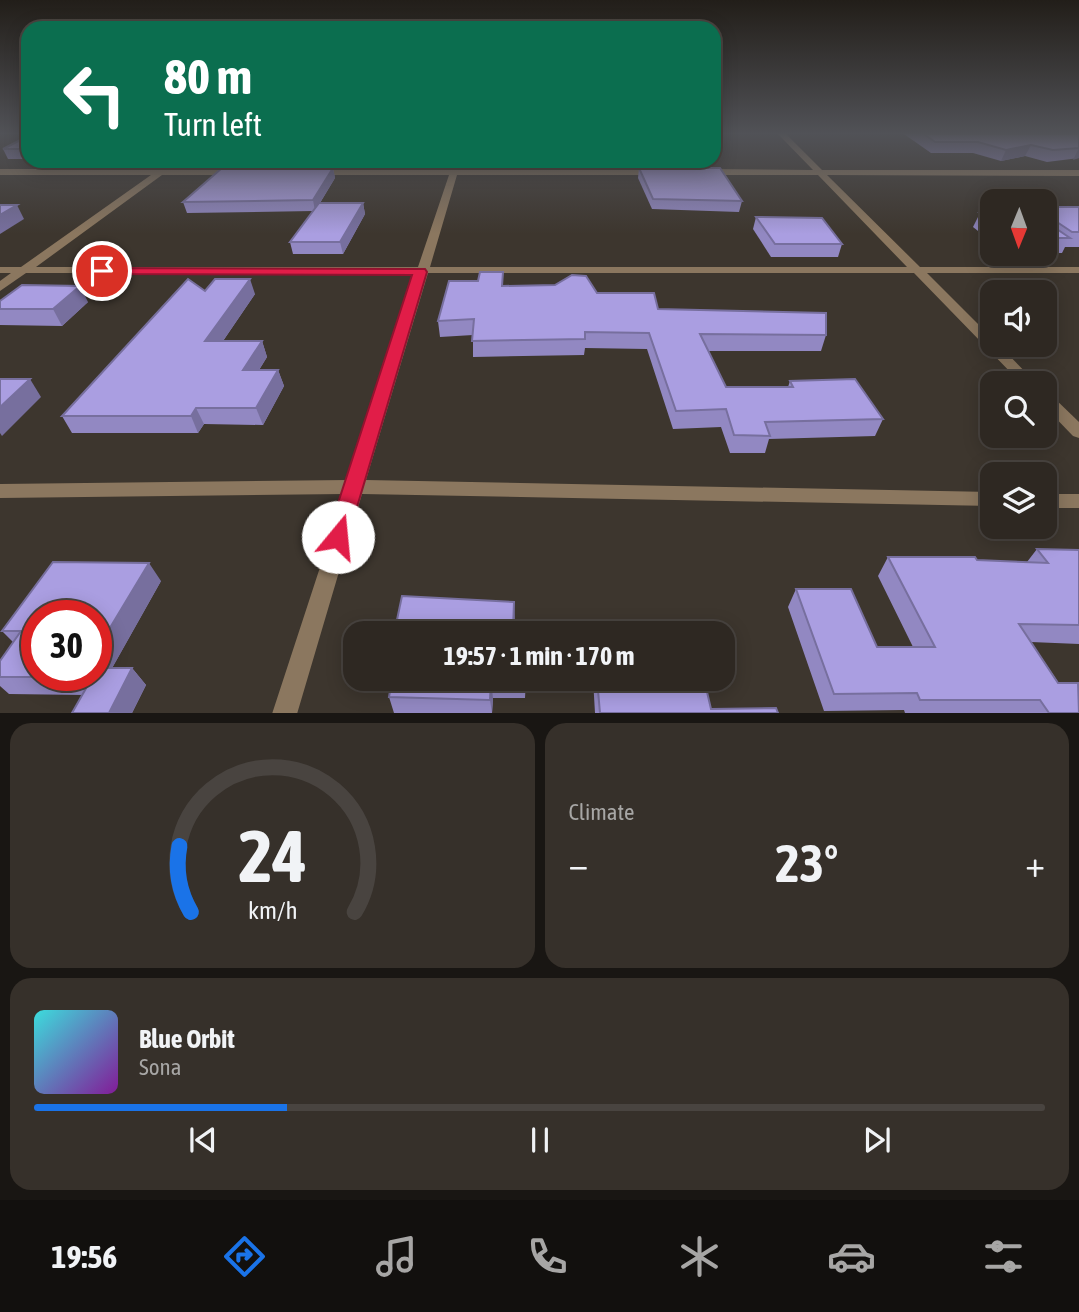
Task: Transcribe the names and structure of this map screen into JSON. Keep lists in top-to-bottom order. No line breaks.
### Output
{"north":"bottom","page":{"turn":["80 m","Turn left"],"limit":"30","trip":"19:57 · 1 min · 170 m","tile":"Climate","heat":["−","23°","+"],"song":["Blue Orbit","Sona"],"tabs":"19:56","gauge":["24","km/h"]}}
